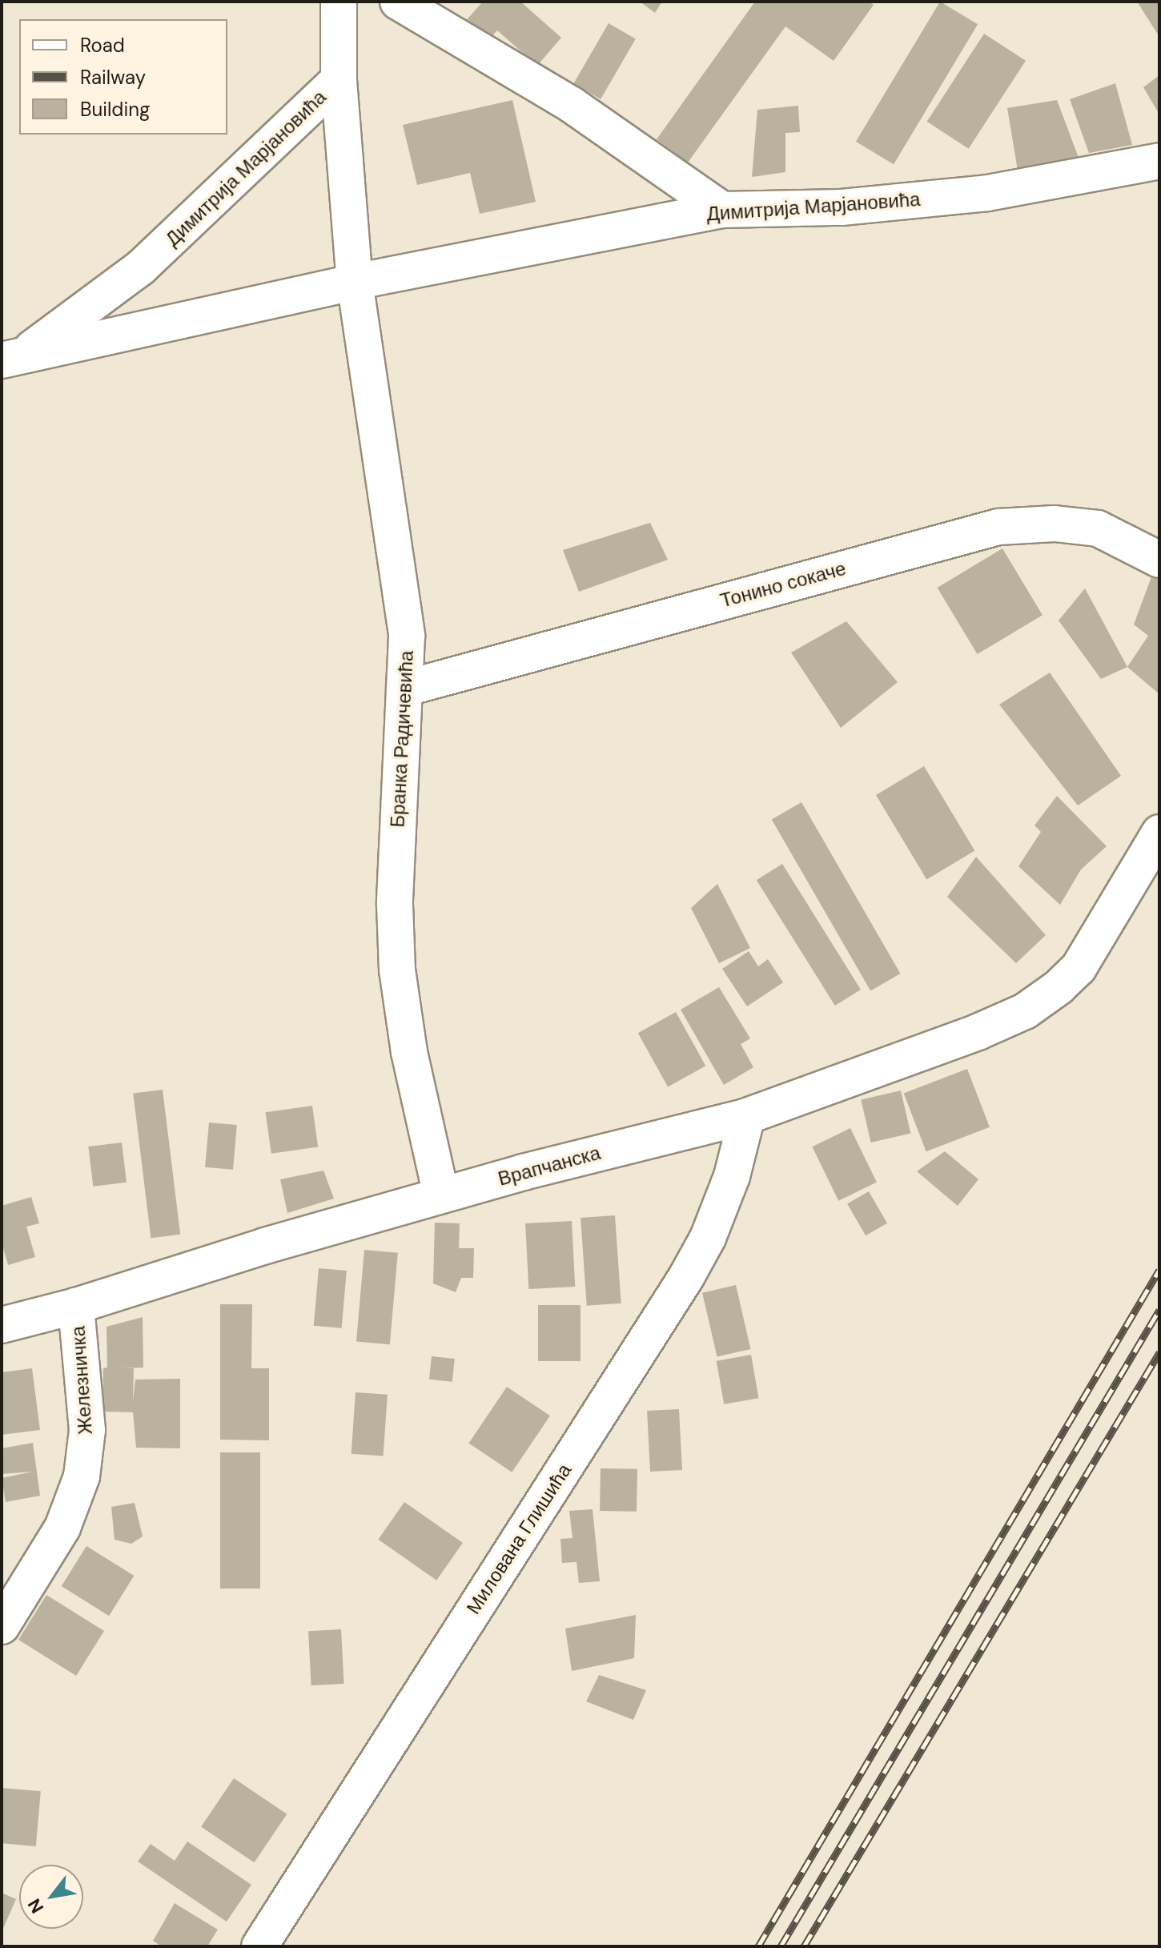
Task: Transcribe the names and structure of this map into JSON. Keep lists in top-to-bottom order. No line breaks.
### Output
{"streets":{"street":["Димитрија Марјановића","Тонино сокаче","Бранка Радичевића","Врапчанска","Железничка","Милована Глишића"]},"crossings":[["Димитрија Марјановића","Бранка Радичевића"],["Тонино сокаче","Бранка Радичевића"],["Бранка Радичевића","Врапчанска"],["Врапчанска","Железничка"],["Врапчанска","Милована Глишића"]],"legend":["Road","Railway","Building"],"north":"bottom left"}
